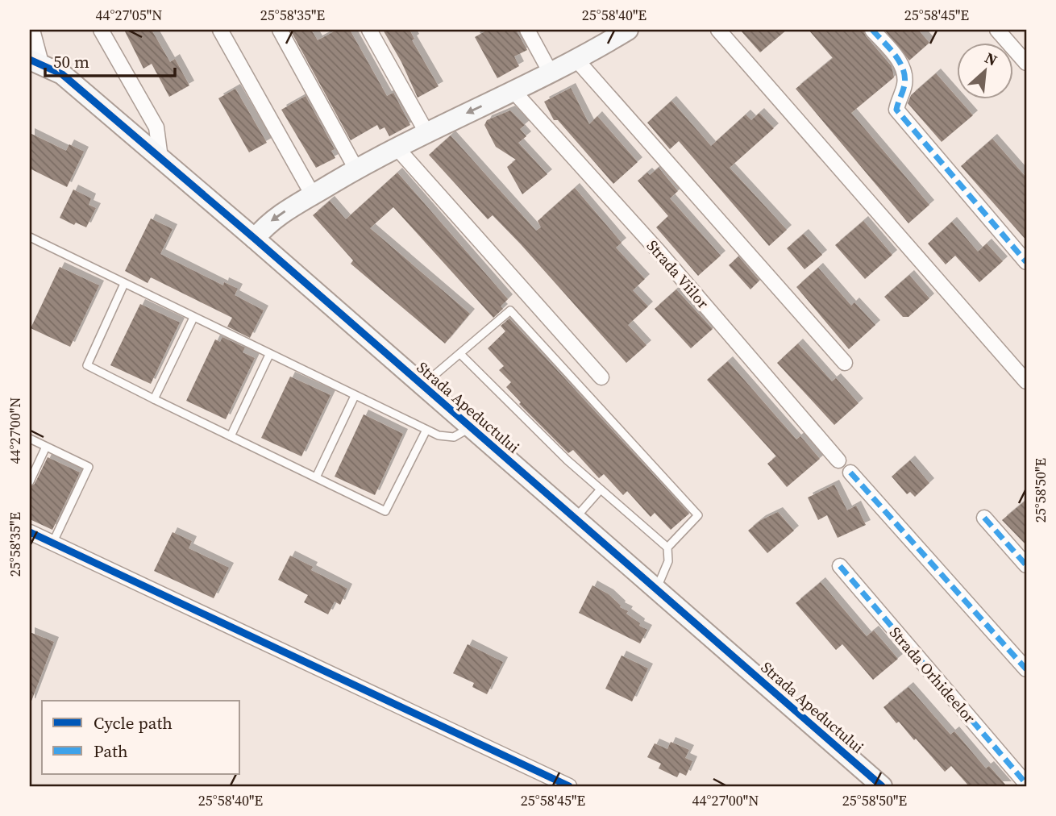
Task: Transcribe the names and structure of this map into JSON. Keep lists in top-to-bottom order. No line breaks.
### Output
{"streets":{"street":["Strada Viilor","Strada Apeductului","Strada Orhideelor"]},"legend":["Cycle path","Path"],"scale_bar":"50 m","north":"top right","coordinates":["44°27'05\"N","25°58'35\"E","25°58'40\"E","25°58'45\"E","44°27'00\"N","25°58'50\"E"]}
